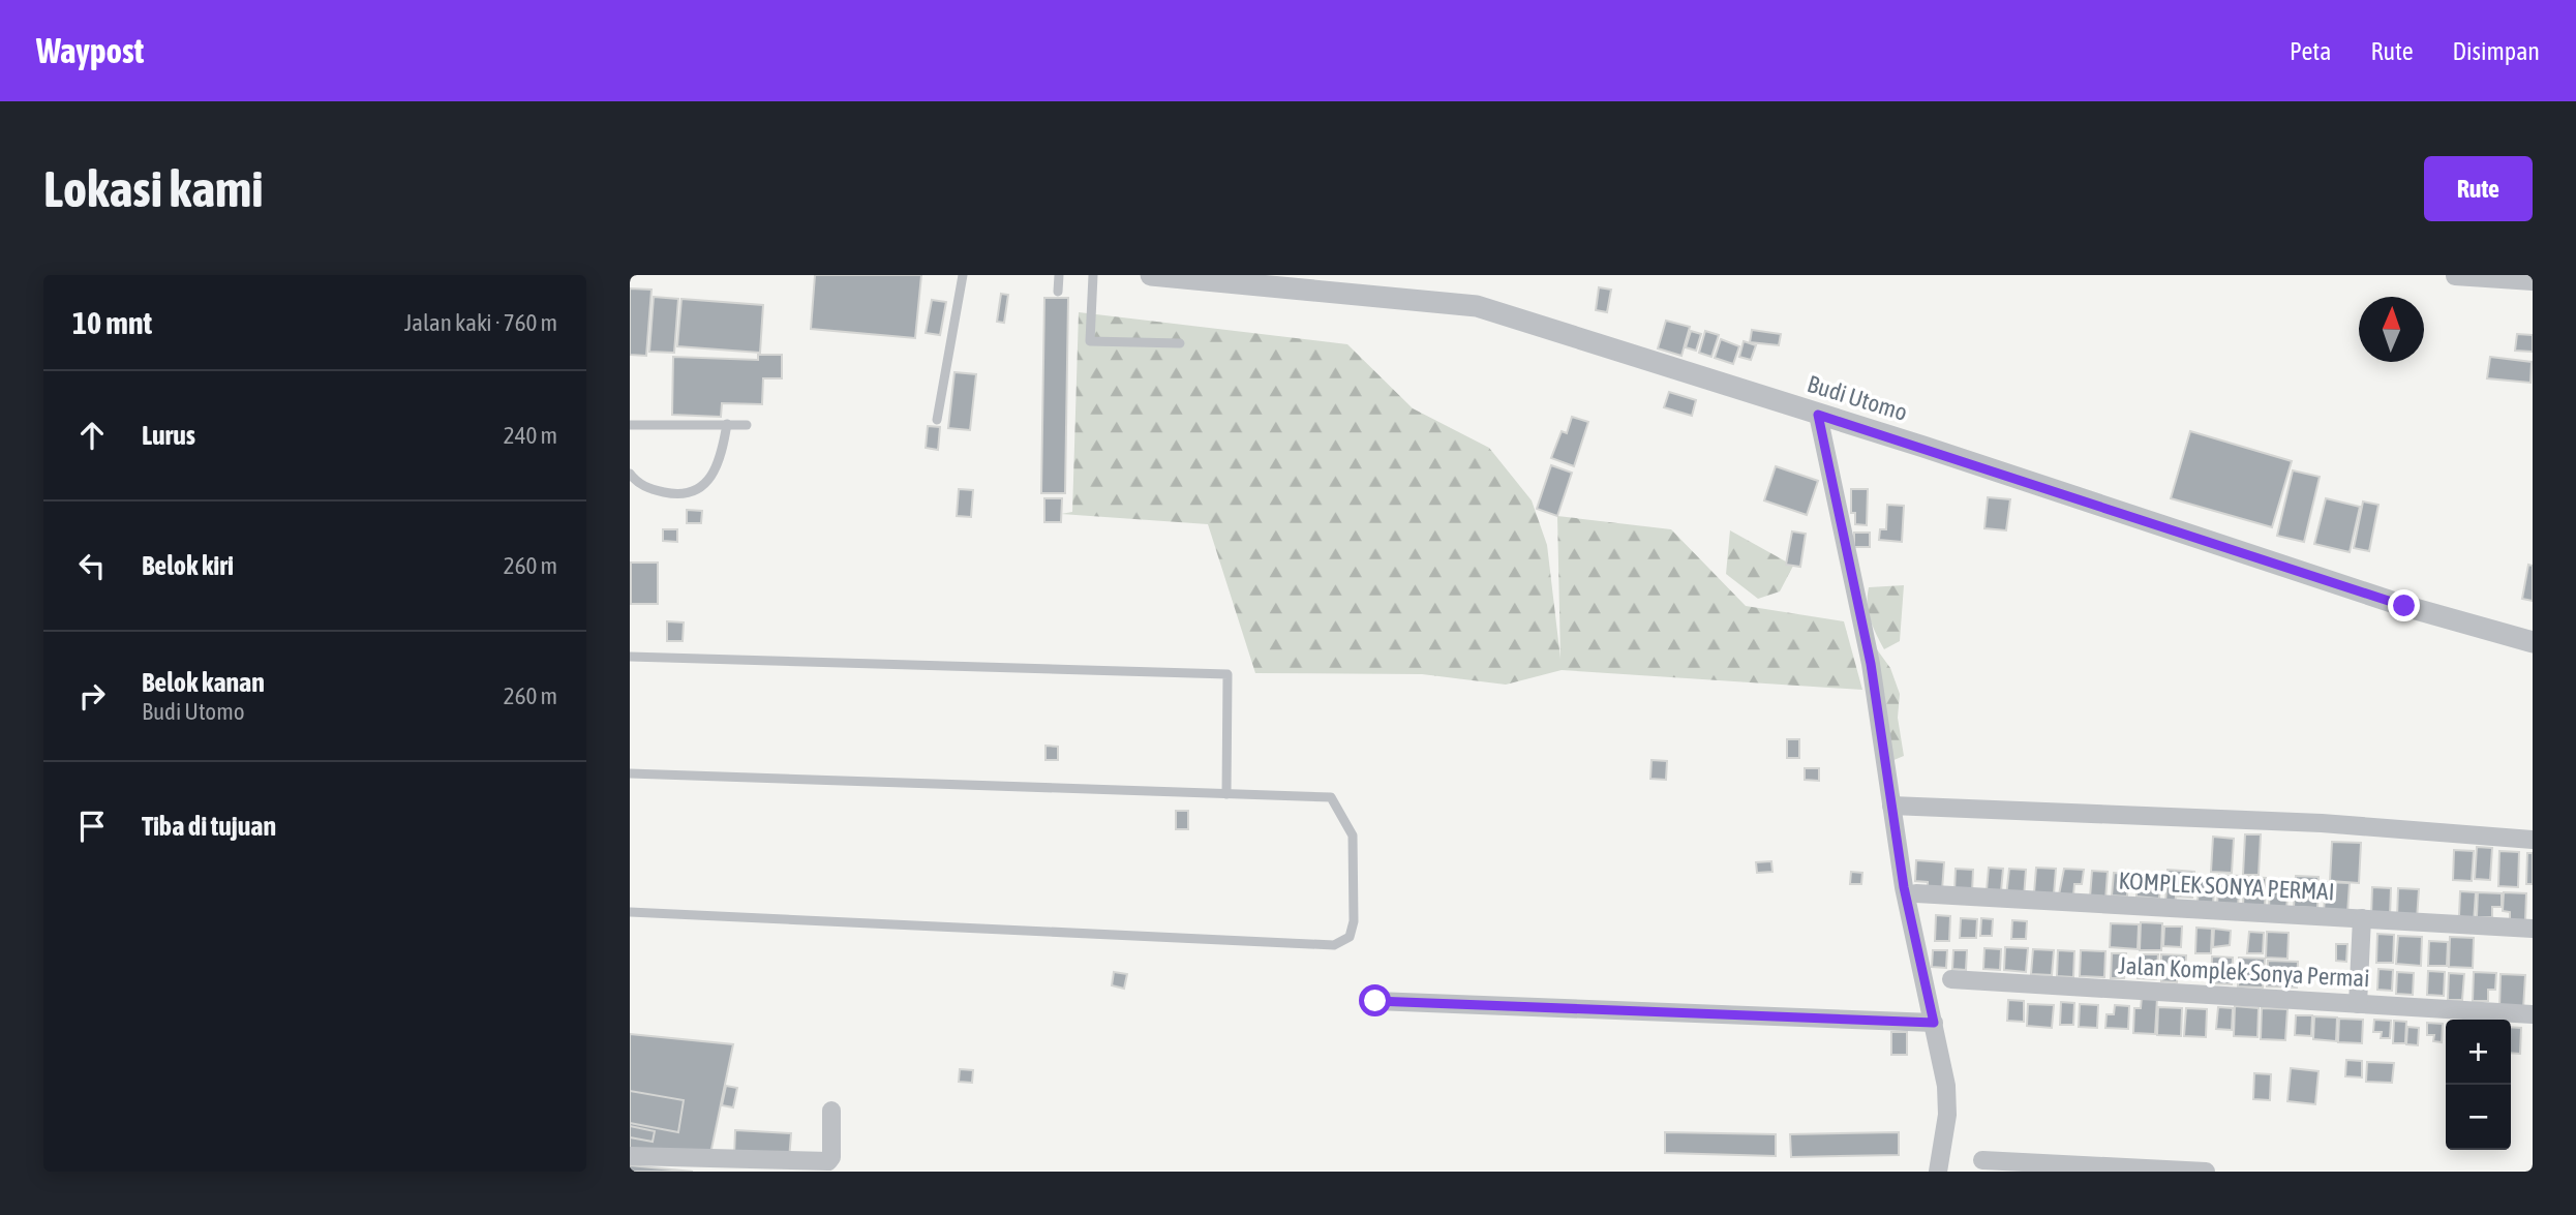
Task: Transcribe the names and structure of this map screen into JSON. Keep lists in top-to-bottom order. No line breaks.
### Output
{"streets":{"street":["Budi Utomo","KOMPLEK SONYA PERMAI","Jalan Komplek Sonya Permai"]},"north":"top","page":{"header":"Waypost","nav":["Peta","Rute","Disimpan"],"buttons":"Rute","title":"Lokasi kami","heading":["10 mnt","Jalan kaki · 760 m"],"list":[["Lurus","240 m"],["Belok kiri","260 m"],["Belok kanan","Budi Utomo","260 m"],"Tiba di tujuan"],"map_buttons":["+","−"]}}
